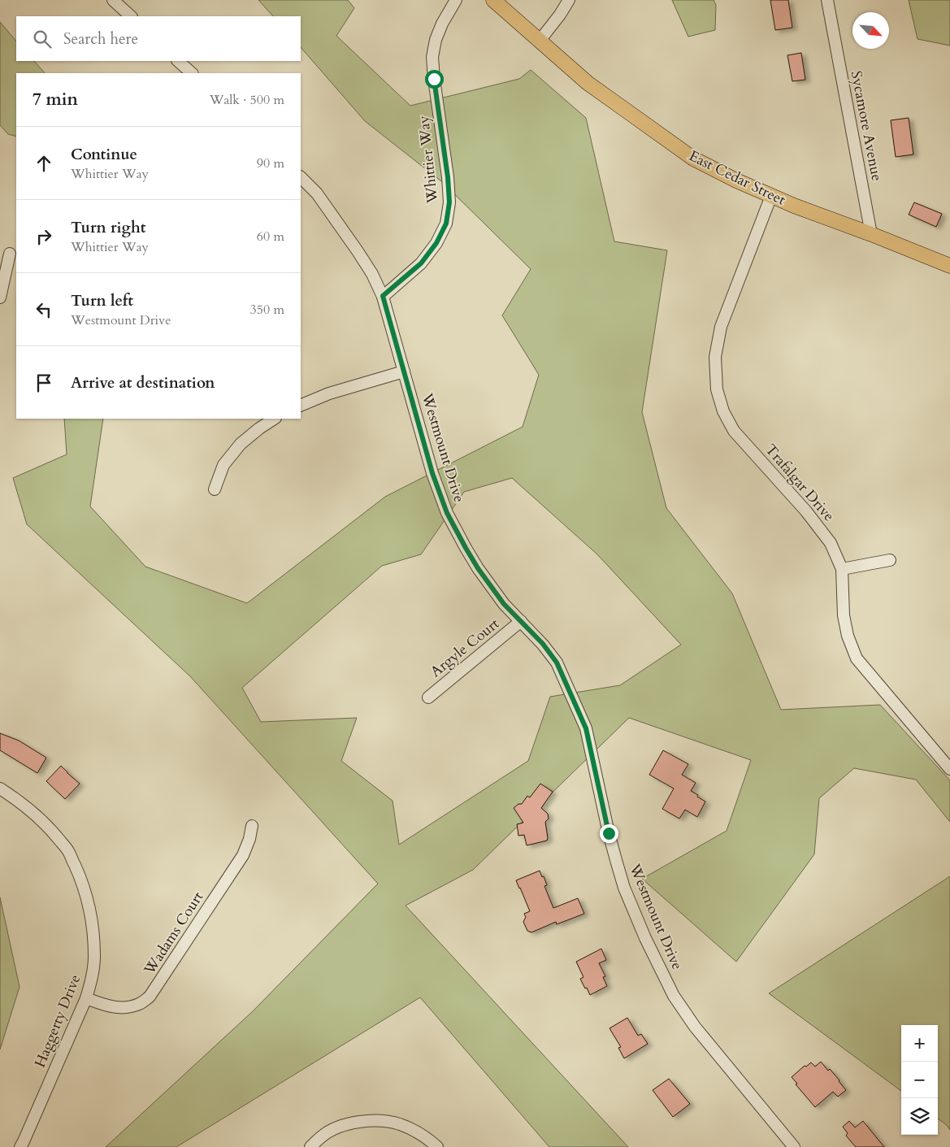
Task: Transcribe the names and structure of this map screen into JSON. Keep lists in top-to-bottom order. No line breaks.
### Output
{"streets":{"main road":["East Cedar Street"],"street":["Sycamore Avenue","Whittier Way","Westmount Drive","Trafalgar Drive","Argyle Court","Wadams Court","Haggerty Drive"]},"crossings":[["Sycamore Avenue","East Cedar Street"],["Whittier Way","Westmount Drive"],["East Cedar Street","Trafalgar Drive"],["Westmount Drive","Argyle Court"],["Wadams Court","Haggerty Drive"]],"north":"bottom right","page":{"search":"Search here","heading":["7 min","Walk · 500 m"],"list":[["Continue","Whittier Way","90 m"],["Turn right","Whittier Way","60 m"],["Turn left","Westmount Drive","350 m"],"Arrive at destination"],"map_buttons":["+","−"]}}
